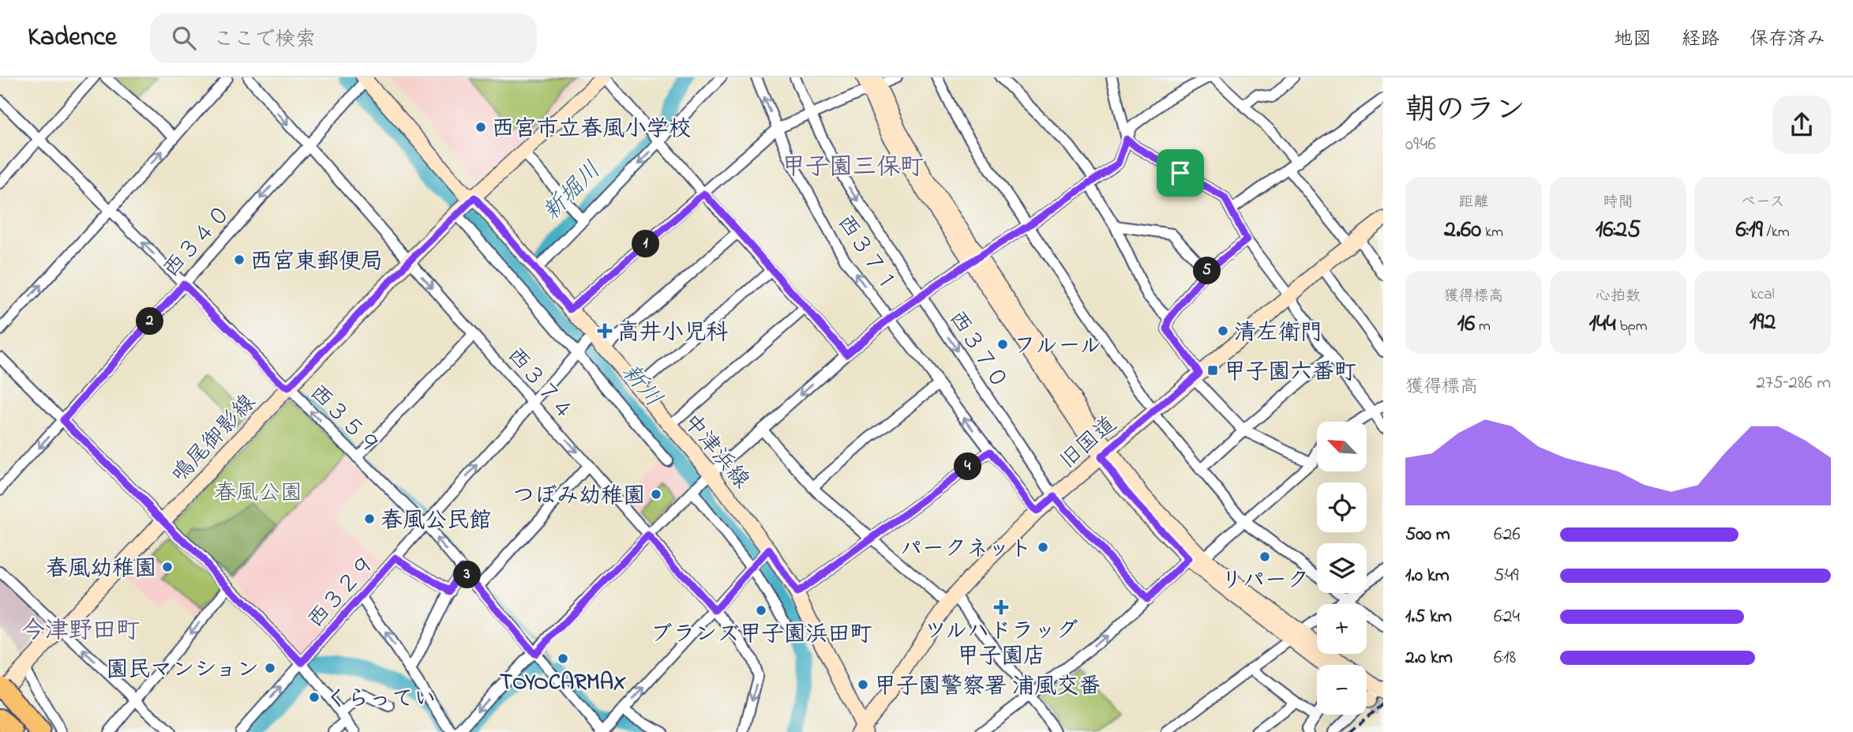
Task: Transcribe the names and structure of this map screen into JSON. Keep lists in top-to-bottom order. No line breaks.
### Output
{"streets":{"street":["西３４０","西３７１","西３７０","西３７４","西３５９","鳴尾御影線","旧国道","中津浜線","西３２９"]},"crossings":[["西３４０","西３７４"],["西３４０","西３５９"],["西３４０","中津浜線"],["西３７１","旧国道"],["西３７０","旧国道"],["西３７４","鳴尾御影線"],["西３７４","西３２９"],["西３５９","鳴尾御影線"],["西３５９","西３２９"],["鳴尾御影線","中津浜線"],["旧国道","中津浜線"],["中津浜線","西３２９"]],"one_way":["西３４０"],"districts":["甲子園三保町","今津野田町"],"water":["新堀川","新川"],"parks":["春風公園"],"places":{"other":["西宮市立春風小学校","西宮東郵便局","清左衛門","フルール","つぼみ幼稚園","春風公民館","パークネット","リパーク","春風幼稚園","ブランズ甲子園浜田町","TOYOCARMAX","園民マンション","甲子園警察署 浦風交番","くらってい"],"health":["高井小児科","ツルハドラッグ 甲子園店"],"transit":["甲子園六番町"]},"north":"top left","page":{"header":"Kadence","search":"ここで検索","nav":["地図","経路","保存済み"],"heading":["朝のラン","09:46"],"stats":[["距離","2.60 km"],["時間","16:25"],["ペース","6:19 /km"],["獲得標高","16 m"],["心拍数","144 bpm"],["kcal","192"]],"pins":["1","5","2","4","3"],"chart":["獲得標高","275–286 m"],"map_buttons":["+","−"],"list":[{"name":"500 m","note":"6:26"},{"name":"1.0 km","note":"5:49"},{"name":"1.5 km","note":"6:24"},{"name":"2.0 km","note":"6:18"}]}}
